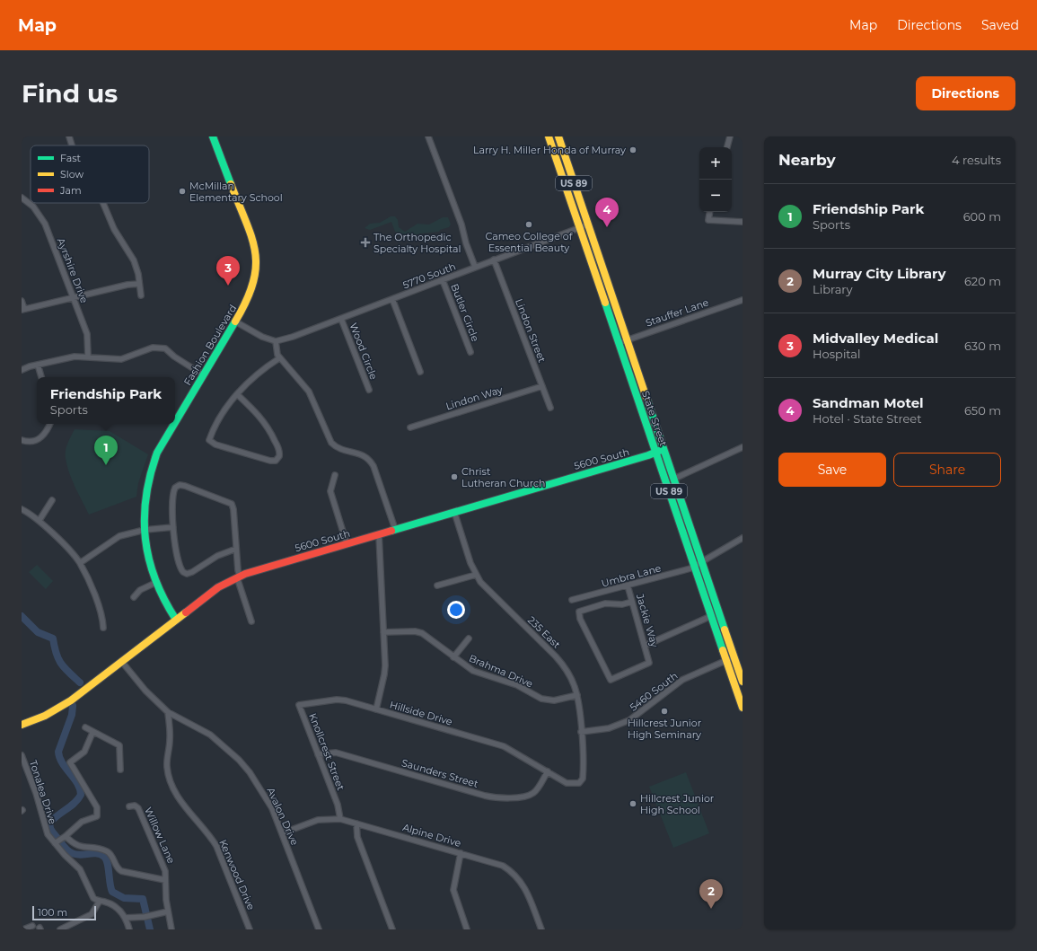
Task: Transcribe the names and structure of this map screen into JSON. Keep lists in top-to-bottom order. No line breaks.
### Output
{"streets":{"street":["US 89","Ayrshire Drive","5770 South","Butler Circle","Stauffer Lane","Lindon Street","Fashion Boulevard","Wood Circle","Lindon Way","State Street","5600 South","Umbra Lane","Jackie Way","235 East","Brahma Drive","5460 South","Hillside Drive","Knollcrest Street","Saunders Street","Tonalea Drive","Avalon Drive","Willow Lane","Alpine Drive","Kenwood Drive"]},"crossings":[["5770 South","Butler Circle"],["5770 South","Lindon Street"],["5770 South","Wood Circle"],["5770 South","State Street"],["Stauffer Lane","State Street"],["Lindon Street","Lindon Way"],["Fashion Boulevard","5600 South"],["State Street","5600 South"],["State Street","Umbra Lane"],["State Street","5460 South"],["5600 South","235 East"],["5600 South","Hillside Drive"],["5600 South","Avalon Drive"],["Umbra Lane","Jackie Way"],["235 East","Brahma Drive"],["235 East","5460 South"],["235 East","Hillside Drive"],["Brahma Drive","Hillside Drive"],["Hillside Drive","Knollcrest Street"],["Hillside Drive","Saunders Street"],["Knollcrest Street","Saunders Street"],["Knollcrest Street","Alpine Drive"],["Avalon Drive","Alpine Drive"],["Avalon Drive","Kenwood Drive"]],"places":{"other":["Larry H. Miller Honda of Murray","McMillan Elementary School","Cameo College of Essential Beauty","Christ Lutheran Church","Hillcrest Junior High Seminary","Hillcrest Junior High School"],"health":["The Orthopedic Specialty Hospital"]},"legend":["Fast","Slow","Jam"],"scale_bar":"100 m","page":{"header":"Map","nav":["Map","Directions","Saved"],"buttons":["Directions",["Save","Share"]],"title":"Find us","heading":["Nearby","4 results"],"map_buttons":["+","−"],"list":[{"mark":"1","name":"Friendship Park","note":"Sports","value":"600 m"},{"mark":"2","name":"Murray City Library","note":"Library","value":"620 m"},{"mark":"3","name":"Midvalley Medical","note":"Hospital","value":"630 m"},{"mark":"4","name":"Sandman Motel","note":"Hotel · State Street","value":"650 m"}],"pins":["4","3","1","2"],"popup":["Friendship Park","Sports"],"scale":"100 m"}}
